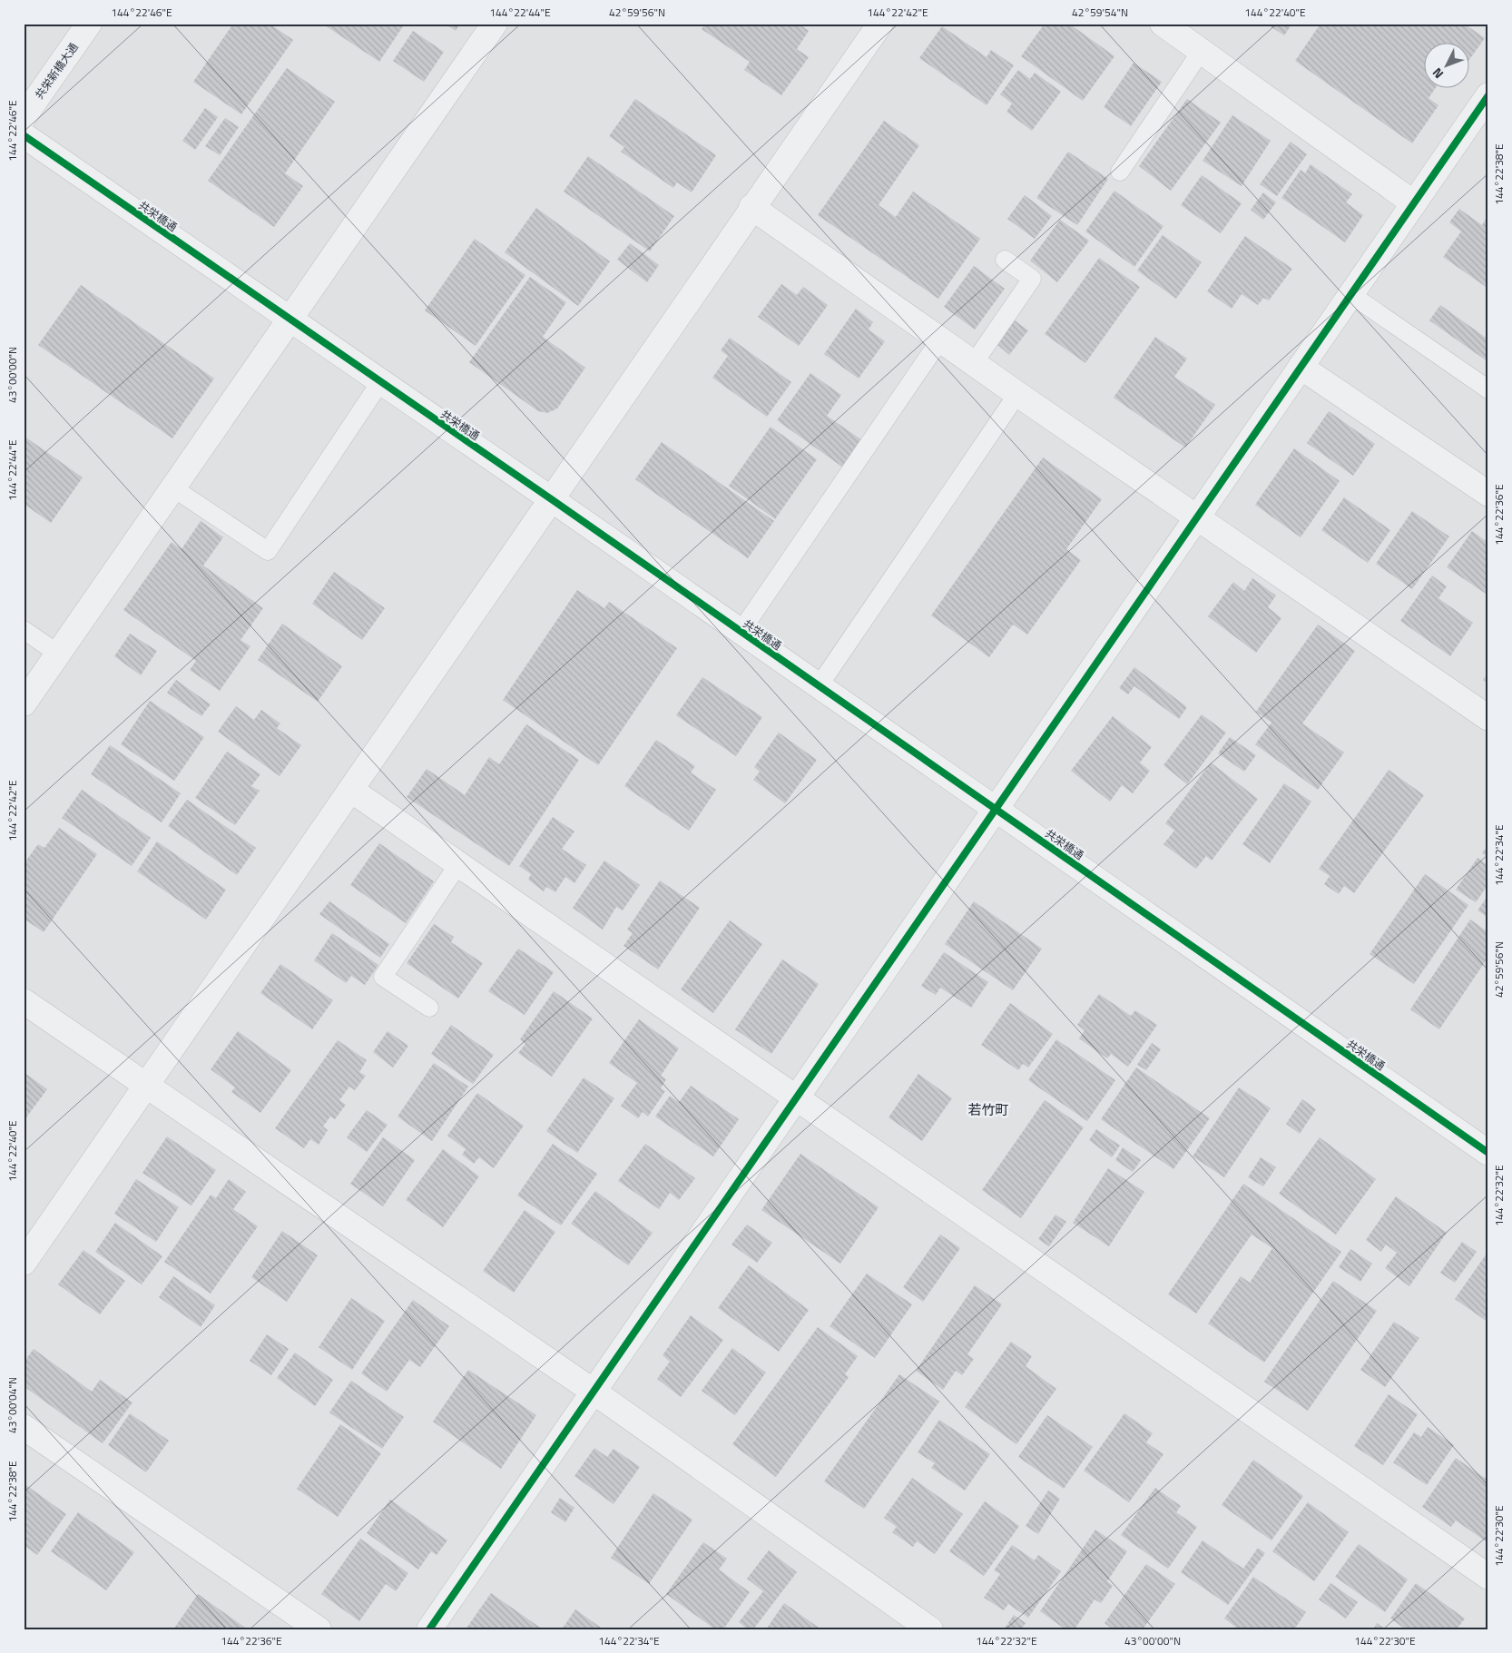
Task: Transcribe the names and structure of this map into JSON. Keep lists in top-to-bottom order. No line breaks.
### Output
{"streets":{"street":["共栄新橋大通","共栄橋通"]},"districts":["若竹町"],"north":"bottom left","coordinates":["144°22'46\"E","144°22'44\"E","42°59'56\"N","144°22'42\"E","42°59'54\"N","144°22'40\"E","144°22'38\"E","43°00'00\"N","144°22'36\"E","144°22'34\"E","144°22'32\"E","43°00'04\"N","144°22'30\"E"]}
